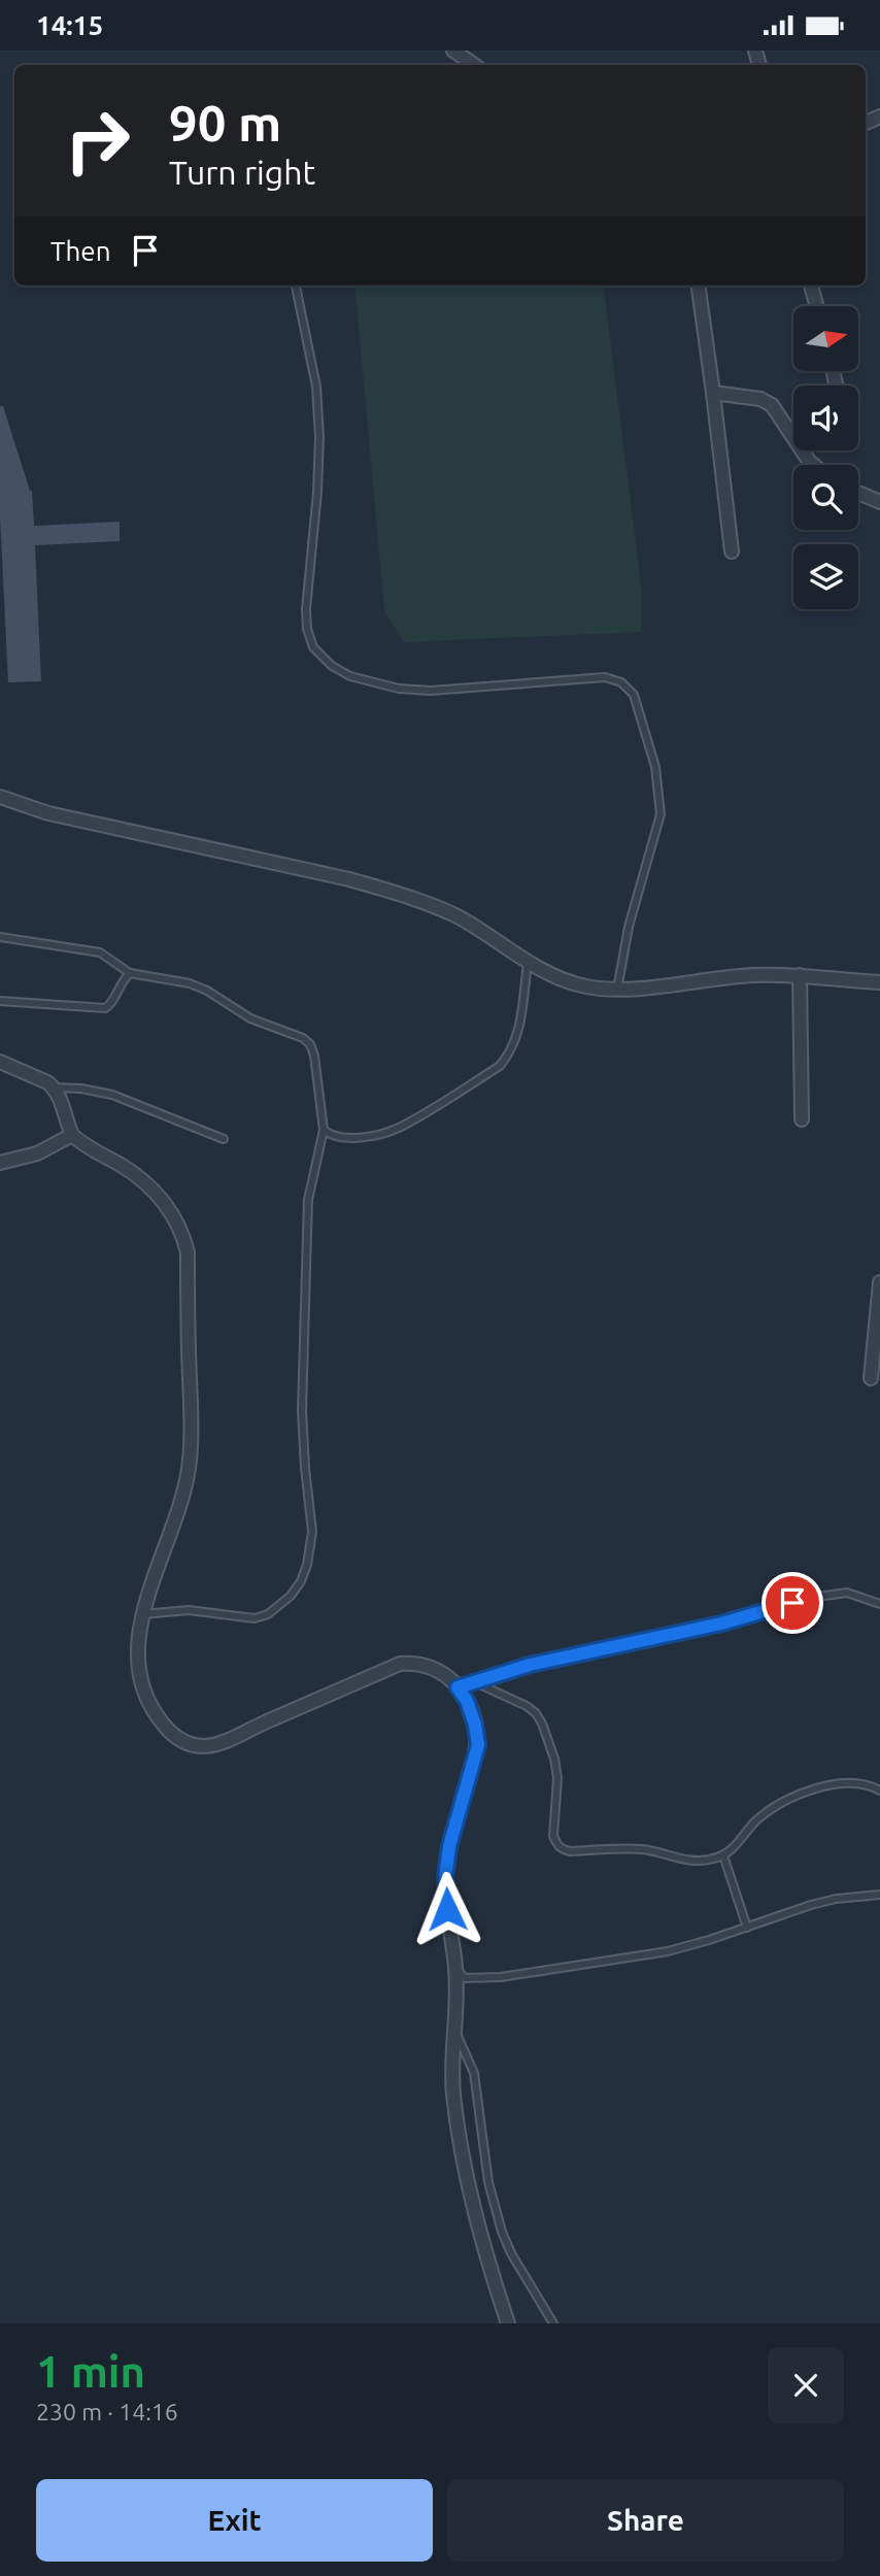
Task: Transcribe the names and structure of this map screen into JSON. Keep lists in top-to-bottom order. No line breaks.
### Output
{"north":"right","page":{"status":"14:15","turn":["90 m","Turn right"],"then":"Then","heading":["1 min","230 m · 14:16"],"buttons":["Exit","Share"]}}
